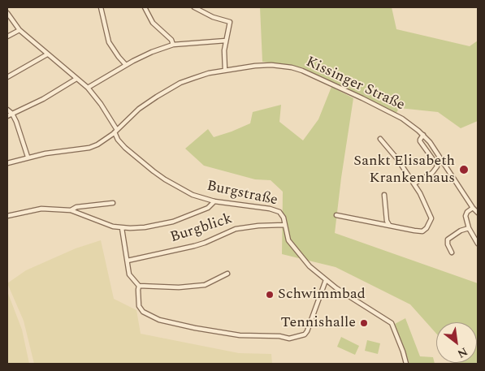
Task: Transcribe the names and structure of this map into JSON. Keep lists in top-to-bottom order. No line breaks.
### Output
{"streets":{"street":["Kissinger Straße","Burgstraße","Burgblick"]},"crossings":[["Kissinger Straße","Burgstraße"],["Burgstraße","Burgblick"]],"places":["Sankt Elisabeth Krankenhaus","Schwimmbad","Tennishalle"],"north":"bottom right"}
